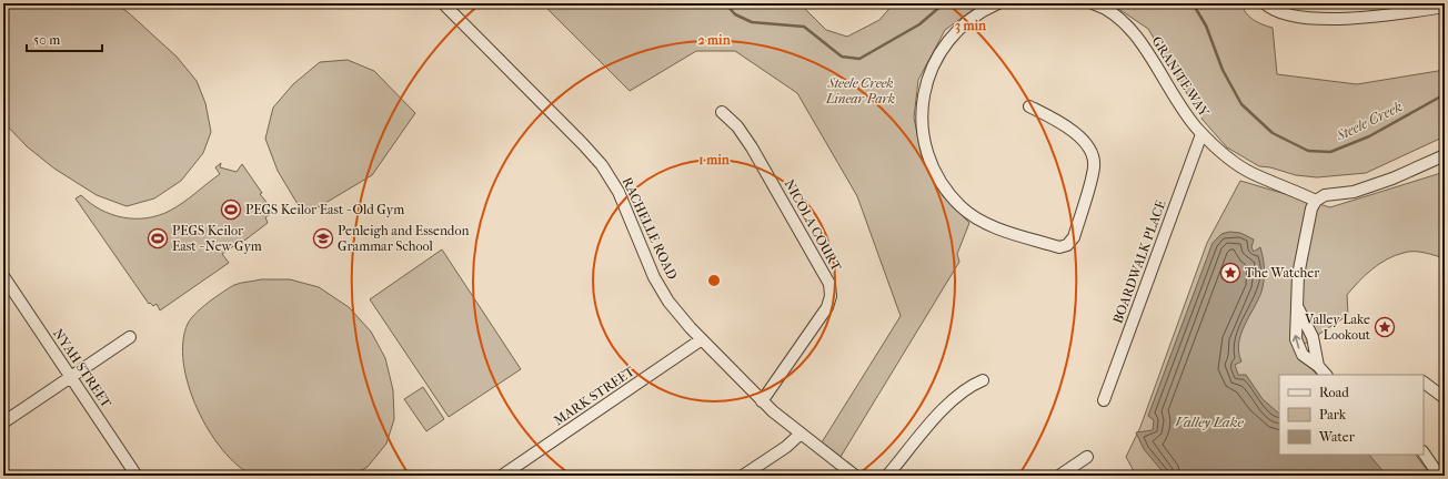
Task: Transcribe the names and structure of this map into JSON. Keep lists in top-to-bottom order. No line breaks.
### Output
{"streets":{"street":["GRANITE WAY","NICOLA COURT","RACHELLE ROAD","BOARDWALK PLACE","NYAH STREET","MARK STREET"]},"crossings":[["GRANITE WAY","BOARDWALK PLACE"],["NICOLA COURT","RACHELLE ROAD"],["RACHELLE ROAD","MARK STREET"]],"water":["Steele Creek","Valley Lake"],"parks":["Steele Creek Linear Park"],"places":{"sports":["PEGS Keilor East - Old Gym","PEGS Keilor East - New Gym"],"school or university":["Penleigh and Essendon Grammar School"],"place":["The Watcher","Valley Lake Lookout"]},"legend":["Road","Park","Water"],"scale_bar":"50 m","rings":["3 min","2 min","1 min"]}
